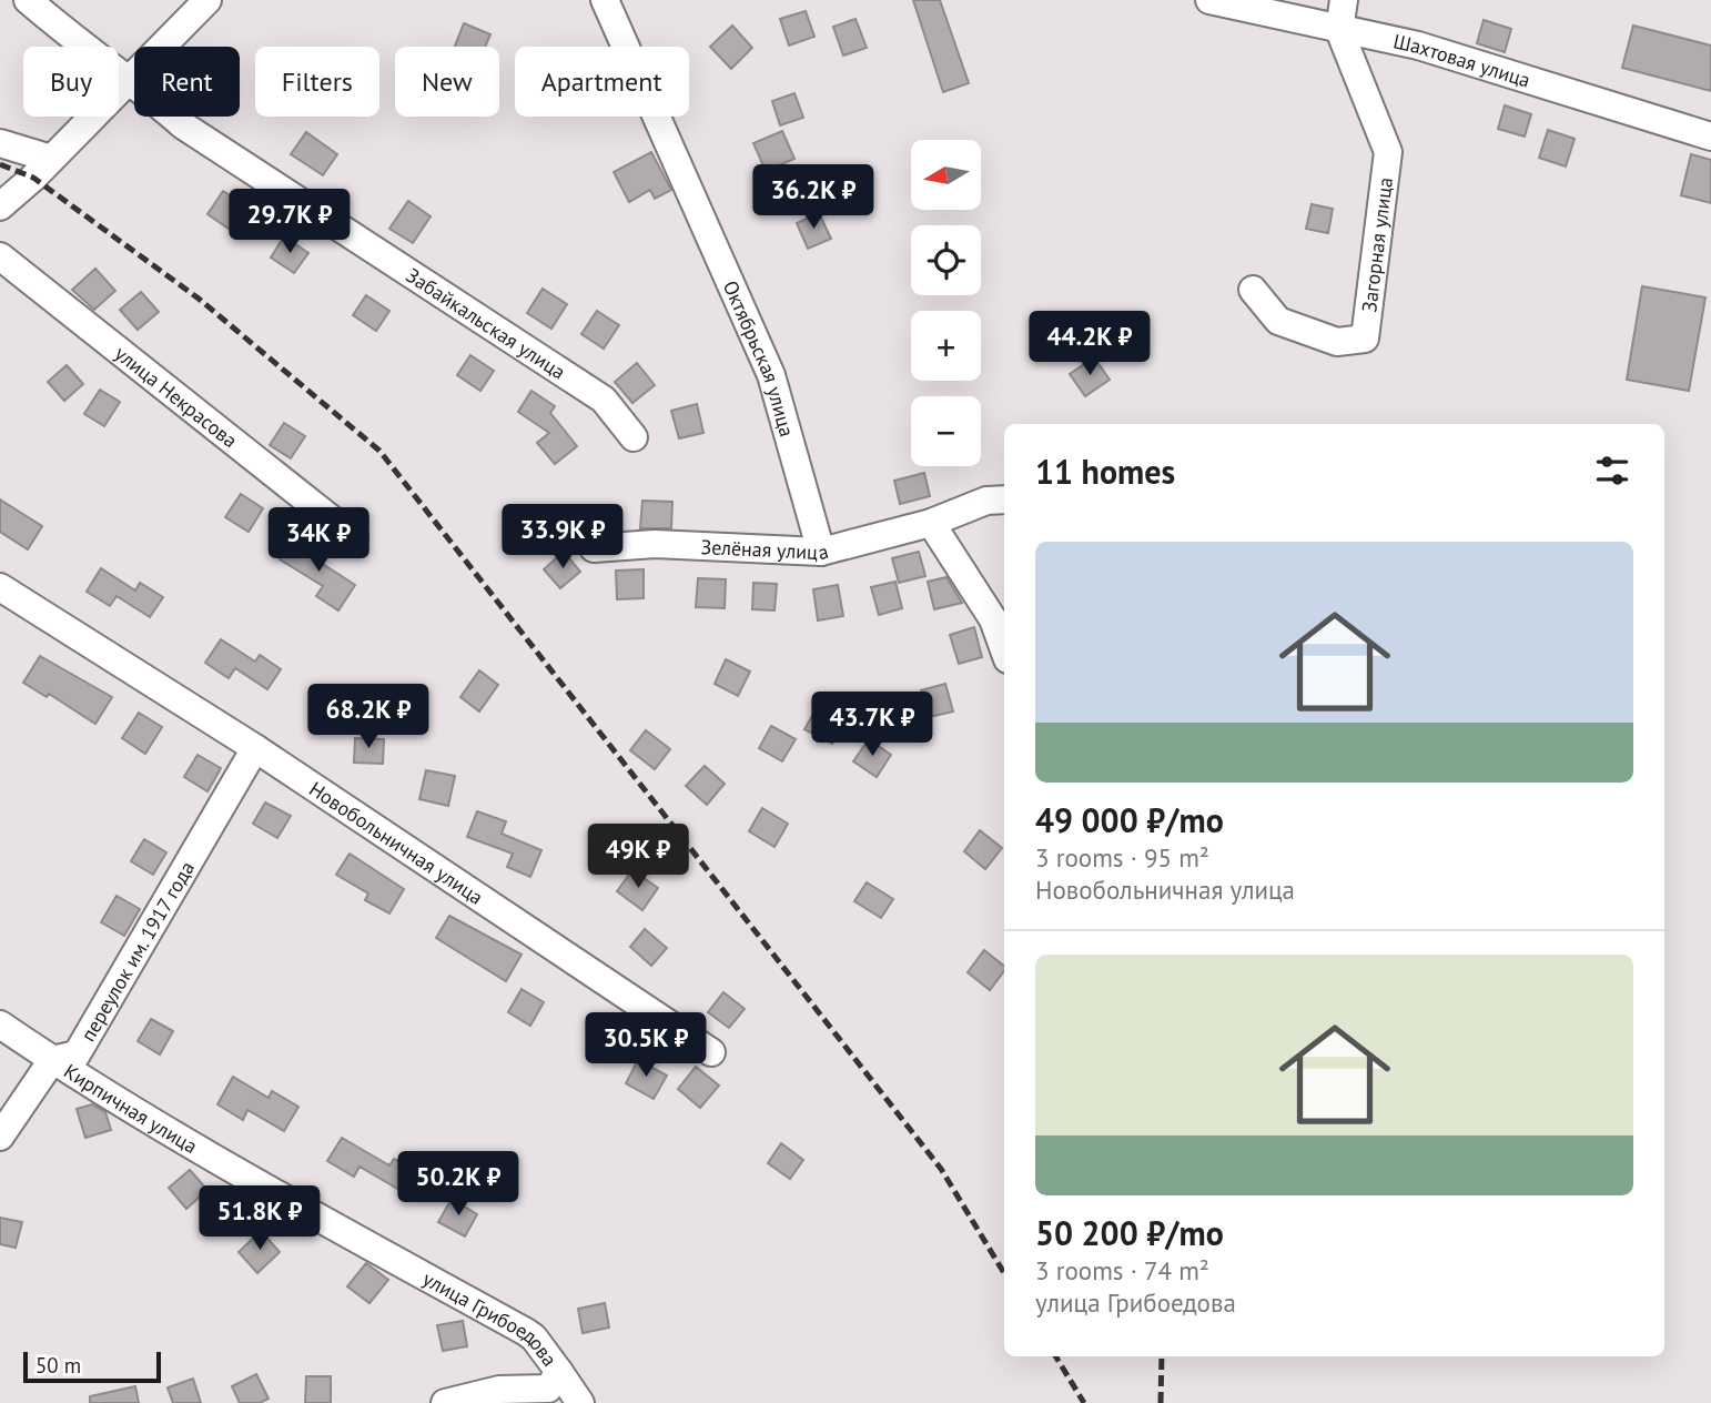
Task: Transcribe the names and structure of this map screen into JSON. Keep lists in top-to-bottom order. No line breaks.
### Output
{"streets":{"street":["Шахтовая улица","Загорная улица","Забайкальская улица","Октябрьская улица","улица Некрасова","Зелёная улица","Новобольничная улица","переулок им. 1917 года","Кирпичная улица","улица Грибоедова"]},"crossings":[["Шахтовая улица","Загорная улица"],["Октябрьская улица","Зелёная улица"],["Новобольничная улица","переулок им. 1917 года"],["переулок им. 1917 года","Кирпичная улица"],["Кирпичная улица","улица Грибоедова"]],"scale_bar":"50 m","north":"left","page":{"chip":["Buy","Rent","Filters","New","Apartment"],"map_buttons":["+","−"],"price":["36.2K ₽","29.7K ₽","44.2K ₽","33.9K ₽","34K ₽","68.2K ₽","43.7K ₽","49K ₽","30.5K ₽","50.2K ₽","51.8K ₽"],"heading":"11 homes","list":[{"name":"49 000 ₽/mo","note":"3 rooms · 95 m² · Новобольничная улица"},{"name":"50 200 ₽/mo","note":"3 rooms · 74 m² · улица Грибоедова"}],"scale":"50 m"}}
